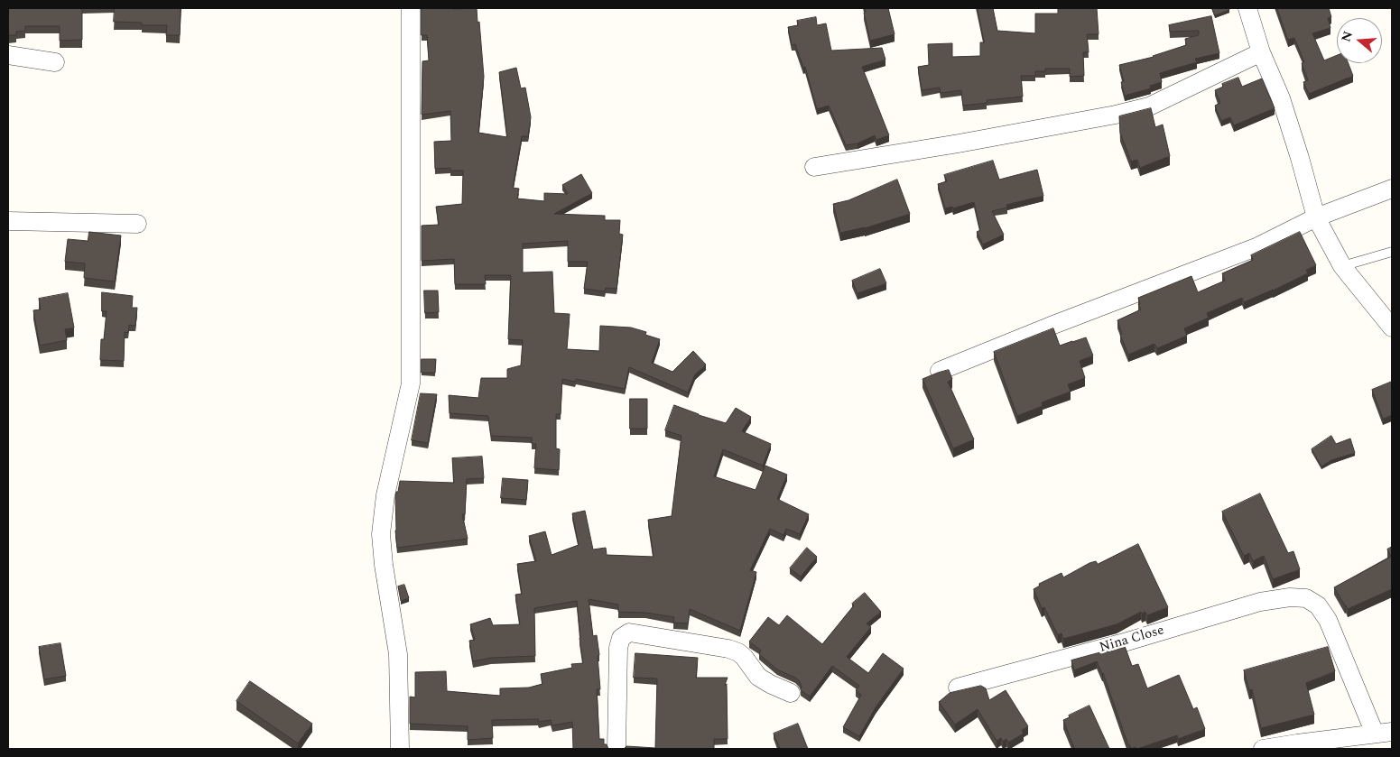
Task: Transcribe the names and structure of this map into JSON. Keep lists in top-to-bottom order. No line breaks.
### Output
{"streets":{"street":["Nina Close"]},"north":"left"}
